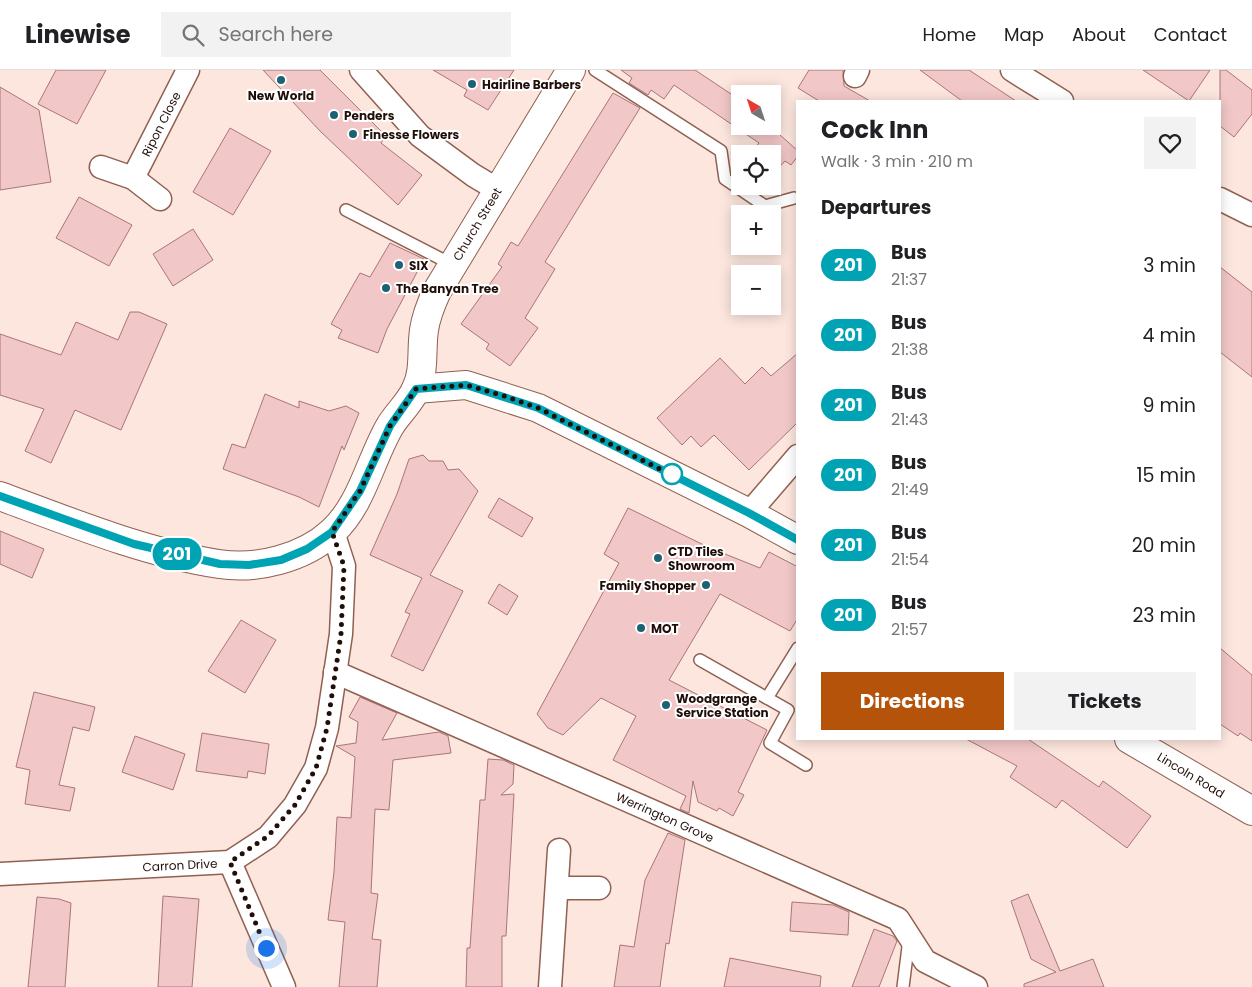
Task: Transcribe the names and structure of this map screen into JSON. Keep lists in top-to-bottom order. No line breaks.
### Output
{"streets":{"street":["Ripon Close","Church Street","Lincoln Road","Werrington Grove","Carron Drive"]},"crossings":[["Werrington Grove","Carron Drive"]],"places":["New World","Hairline Barbers","Penders","Finesse Flowers","SIX","The Banyan Tree","CTD Tiles Showroom","Family Shopper","MOT","Woodgrange Service Station"],"lines":["bus line 201"],"north":"top left","page":{"header":"Linewise","search":"Search here","nav":["Home","Map","About","Contact"],"on_map":"201","map_buttons":["+","−"],"heading":[["Cock Inn","Walk · 3 min · 210 m"],"Departures"],"list":[{"mark":"201","name":"Bus","note":"21:37","value":"3 min"},{"mark":"201","name":"Bus","note":"21:38","value":"4 min"},{"mark":"201","name":"Bus","note":"21:43","value":"9 min"},{"mark":"201","name":"Bus","note":"21:49","value":"15 min"},{"mark":"201","name":"Bus","note":"21:54","value":"20 min"},{"mark":"201","name":"Bus","note":"21:57","value":"23 min"}],"buttons":["Directions","Tickets"]}}
